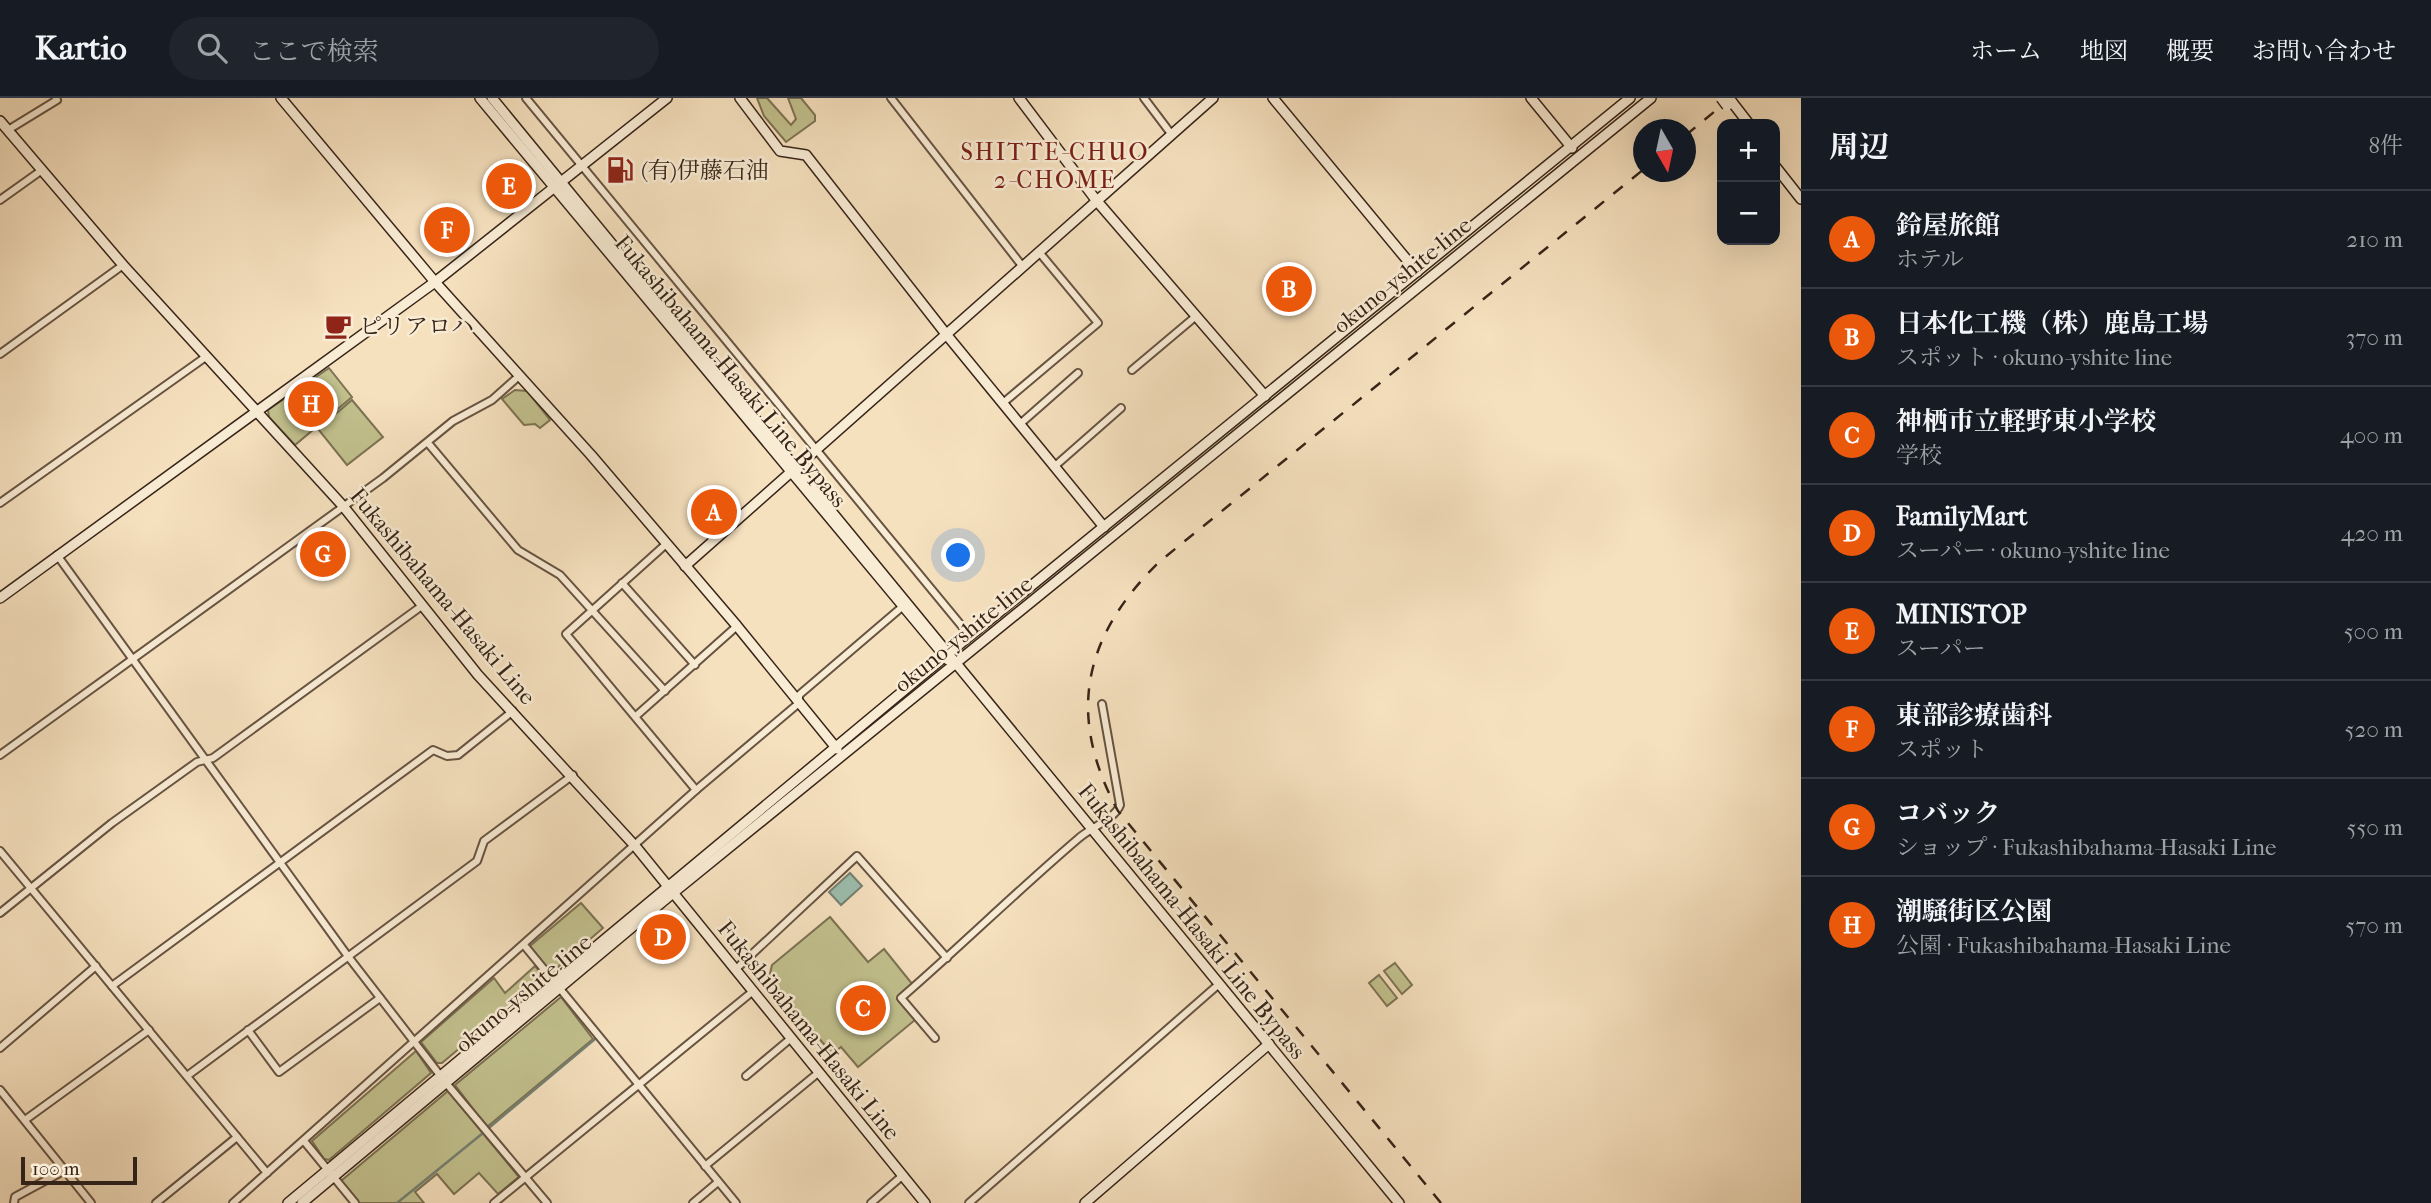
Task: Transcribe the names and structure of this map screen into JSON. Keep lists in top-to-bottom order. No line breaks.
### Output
{"streets":{"main road":["okuno-yshite line","Fukashibahama-Hasaki Line Bypass","Fukashibahama-Hasaki Line"]},"crossings":[["okuno-yshite line","Fukashibahama-Hasaki Line Bypass"],["okuno-yshite line","Fukashibahama-Hasaki Line"]],"districts":["SHITTE-CHUO 2-CHOME"],"places":{"fuel station":["(有)伊藤石油"],"cafe":["ピリアロハ"]},"scale_bar":"100 m","north":"bottom","page":{"header":"Kartio","search":"ここで検索","nav":["ホーム","地図","概要","お問い合わせ"],"heading":["周辺","8件"],"map_buttons":["+","−"],"pins":["E","F","B","H","A","G","D","C"],"list":[{"mark":"A","name":"鈴屋旅館","note":"ホテル","value":"210 m"},{"mark":"B","name":"日本化工機（株）鹿島工場","note":"スポット · okuno-yshite line","value":"370 m"},{"mark":"C","name":"神栖市立軽野東小学校","note":"学校","value":"400 m"},{"mark":"D","name":"FamilyMart","note":"スーパー · okuno-yshite line","value":"420 m"},{"mark":"E","name":"MINISTOP","note":"スーパー","value":"500 m"},{"mark":"F","name":"東部診療歯科","note":"スポット","value":"520 m"},{"mark":"G","name":"コバック","note":"ショップ · Fukashibahama-Hasaki Line","value":"550 m"},{"mark":"H","name":"潮騒街区公園","note":"公園 · Fukashibahama-Hasaki Line","value":"570 m"}],"scale":"100 m"}}
